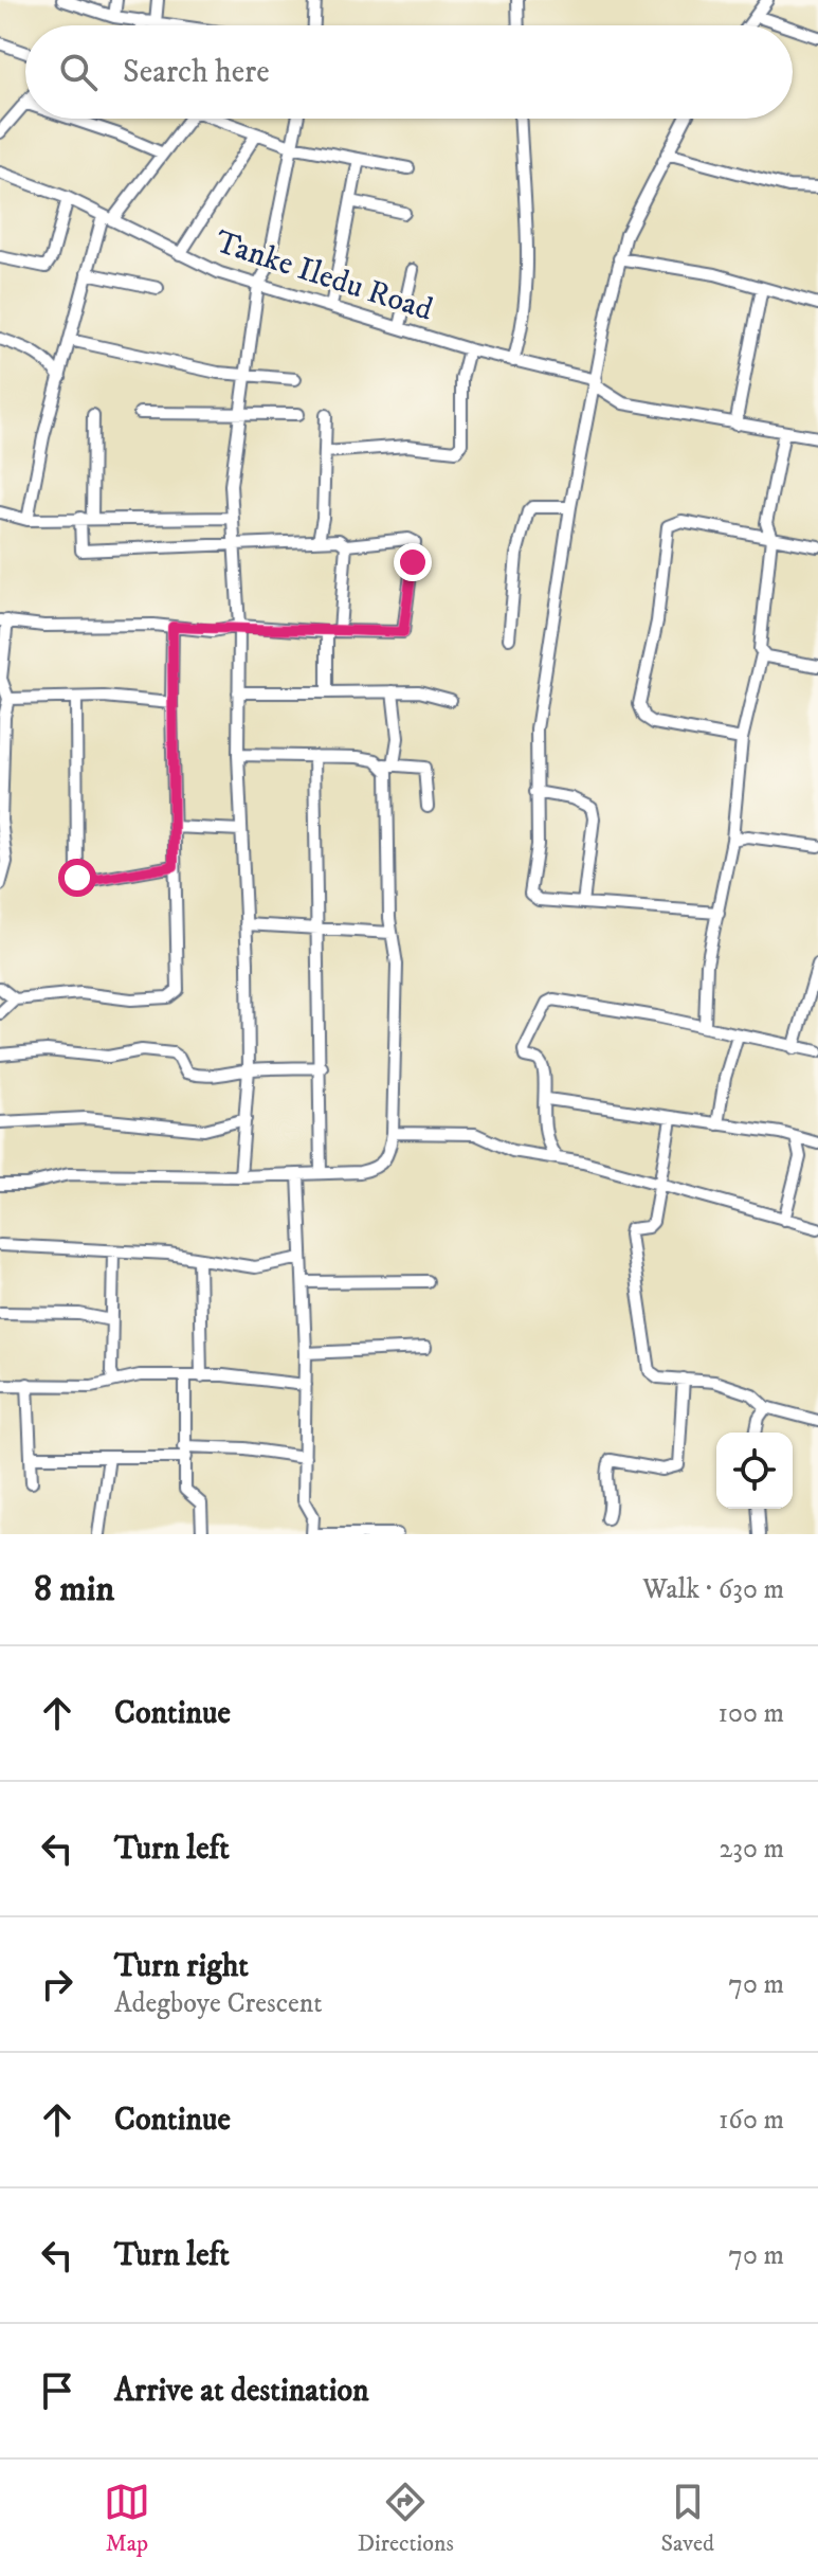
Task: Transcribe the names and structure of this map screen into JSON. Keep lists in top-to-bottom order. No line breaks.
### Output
{"streets":{"street":["Tanke Iledu Road"]},"page":{"search":"Search here","heading":["8 min","Walk · 630 m"],"list":[["Continue","100 m"],["Turn left","230 m"],["Turn right","Adegboye Crescent","70 m"],["Continue","160 m"],["Turn left","70 m"],"Arrive at destination"],"nav":["Map","Directions","Saved"]}}
